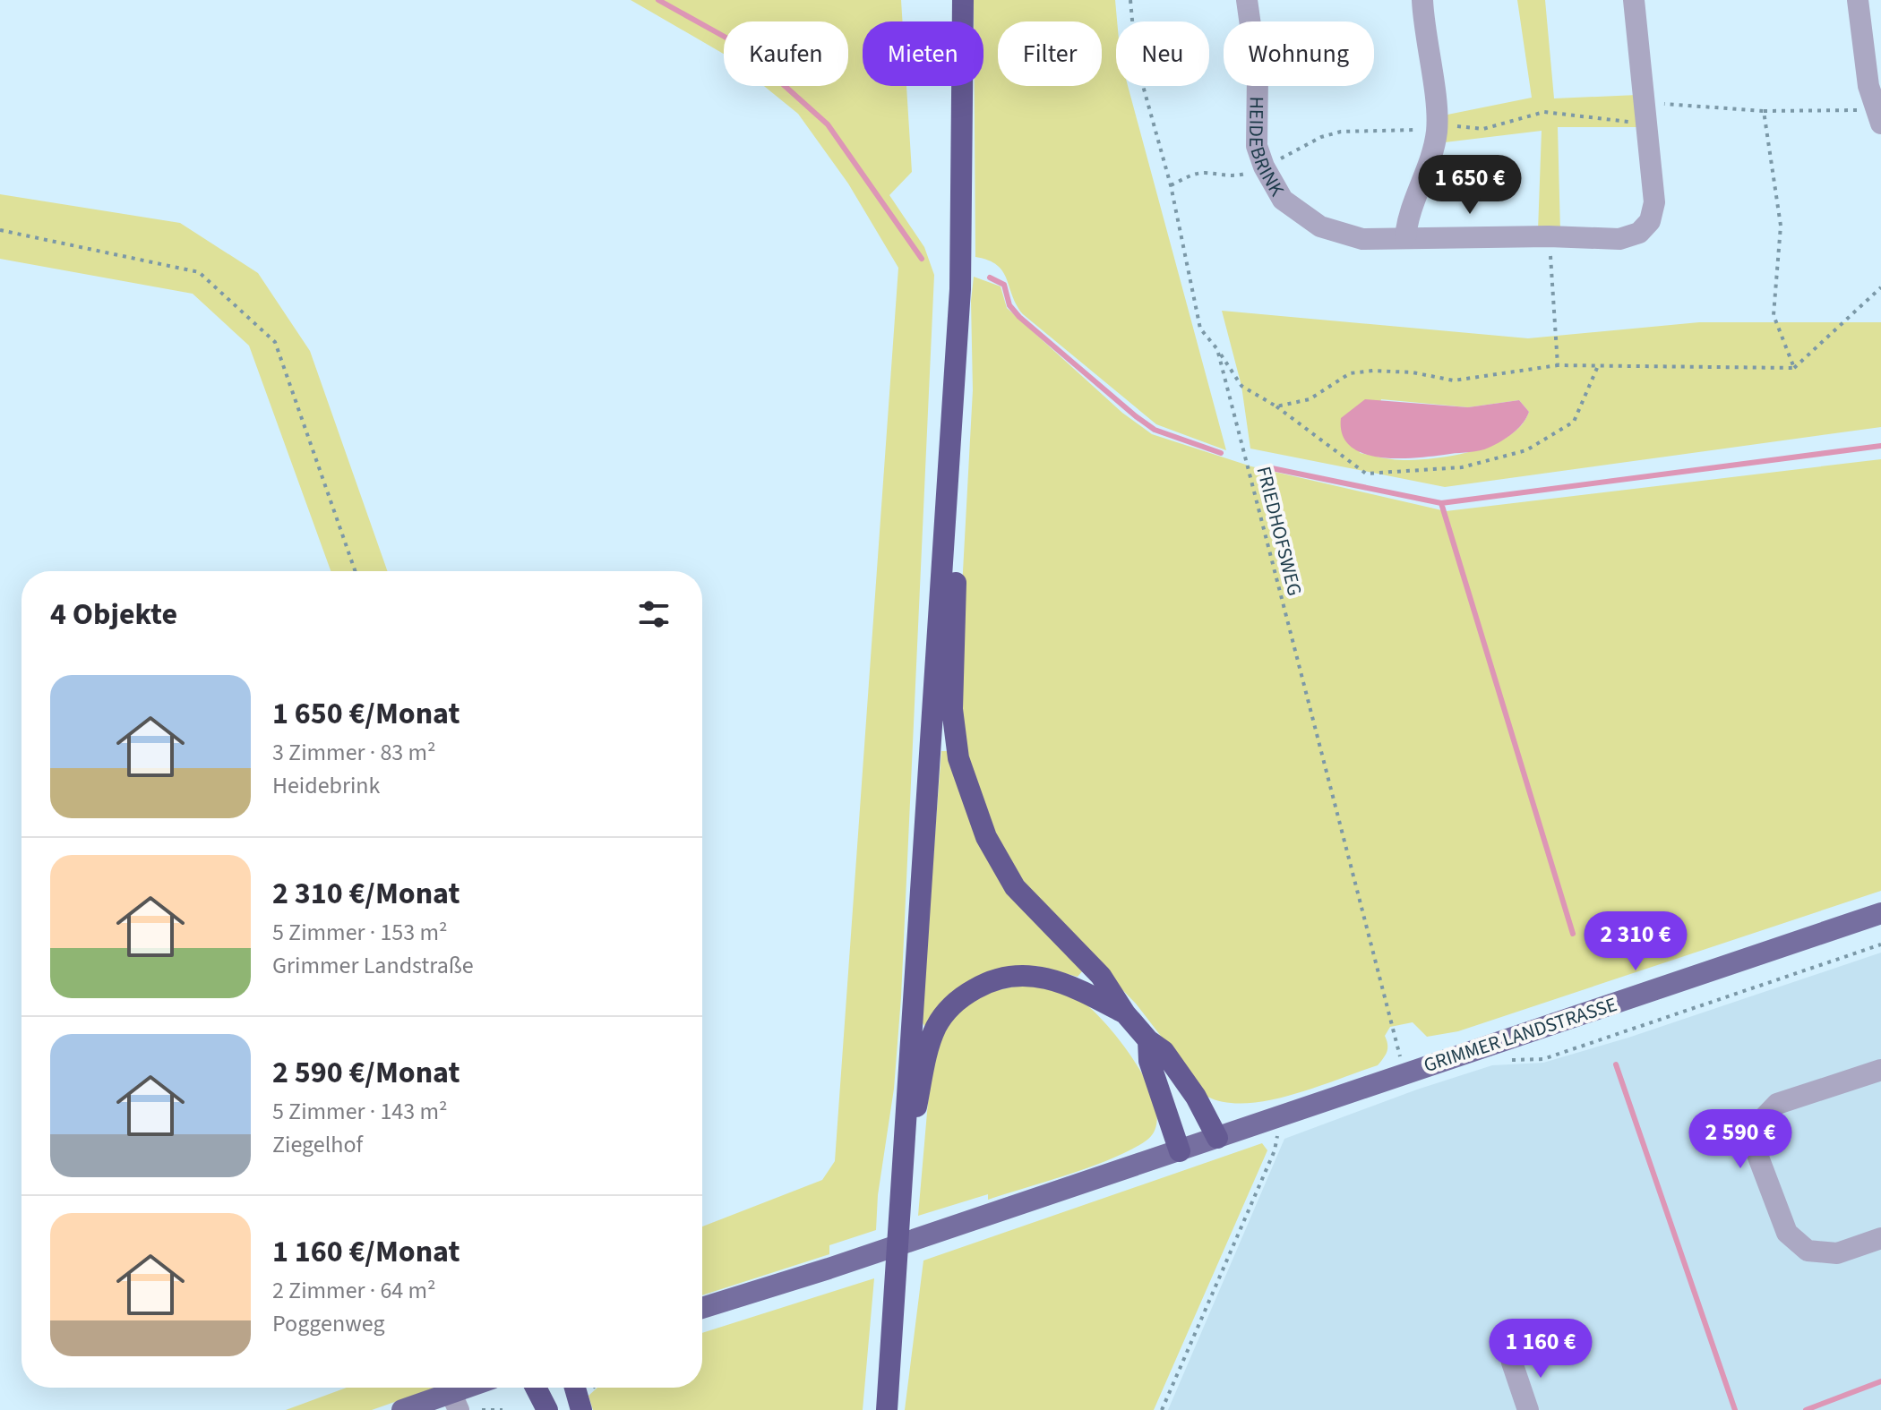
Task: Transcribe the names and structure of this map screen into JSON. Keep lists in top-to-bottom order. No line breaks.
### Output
{"streets":{"main road":["GRIMMER LANDSTRASSE"],"street":["HEIDEBRINK"],"path":["FRIEDHOFSWEG"]},"crossings":[["FRIEDHOFSWEG","GRIMMER LANDSTRASSE"]],"page":{"chip":["Kaufen","Mieten","Filter","Neu","Wohnung"],"price":["1 650 €","2 310 €","2 590 €","1 160 €"],"heading":"4 Objekte","list":[{"name":"1 650 €/Monat","note":"3 Zimmer · 83 m² · Heidebrink"},{"name":"2 310 €/Monat","note":"5 Zimmer · 153 m² · Grimmer Landstraße"},{"name":"2 590 €/Monat","note":"5 Zimmer · 143 m² · Ziegelhof"},{"name":"1 160 €/Monat","note":"2 Zimmer · 64 m² · Poggenweg"}]}}
